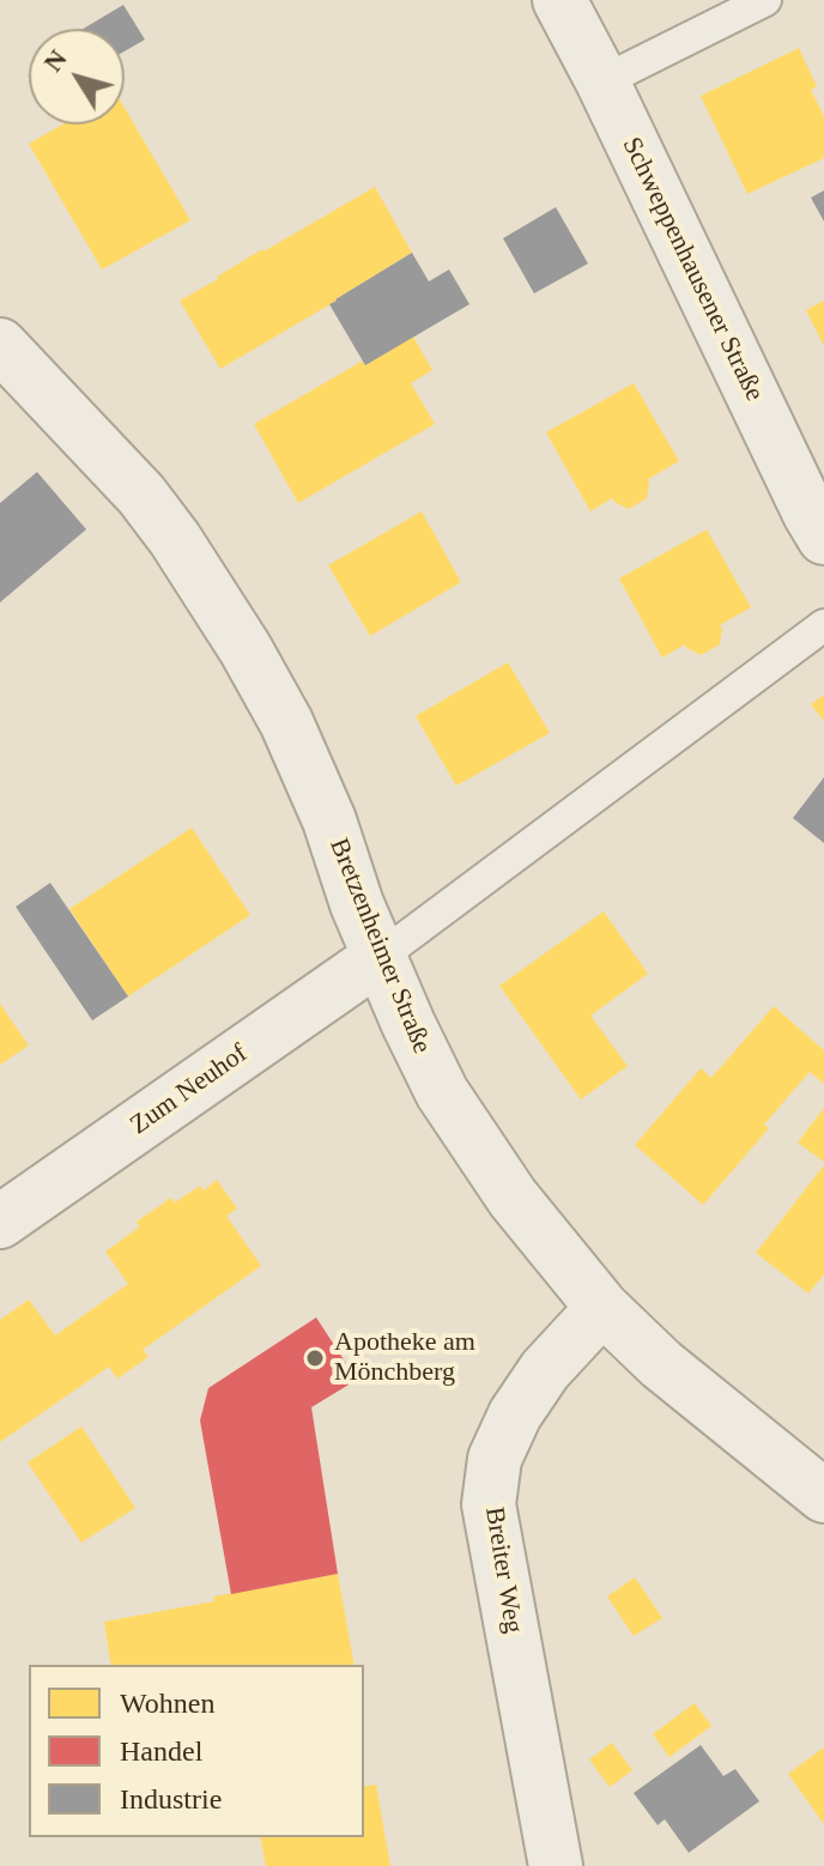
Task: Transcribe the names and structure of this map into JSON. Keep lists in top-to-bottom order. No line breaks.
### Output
{"streets":{"street":["Schweppenhausener Straße","Bretzenheimer Straße","Zum Neuhof","Breiter Weg"]},"crossings":[["Bretzenheimer Straße","Zum Neuhof"],["Bretzenheimer Straße","Breiter Weg"]],"places":["Apotheke am Mönchberg"],"legend":["Wohnen","Handel","Industrie"],"north":"top left"}
